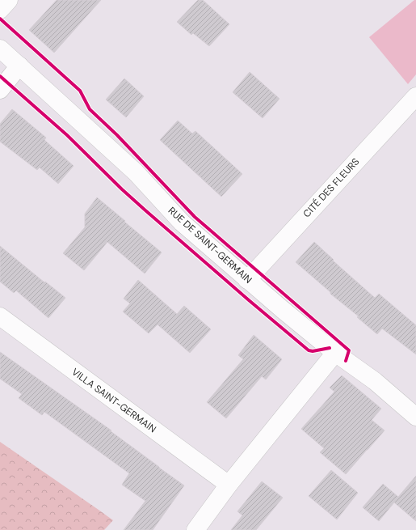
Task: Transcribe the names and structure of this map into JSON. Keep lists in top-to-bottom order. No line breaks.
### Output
{"streets":{"street":["CITÉ DES FLEURS","RUE DE SAINT-GERMAIN","VILLA SAINT-GERMAIN"]},"crossings":[["CITÉ DES FLEURS","RUE DE SAINT-GERMAIN"]]}
